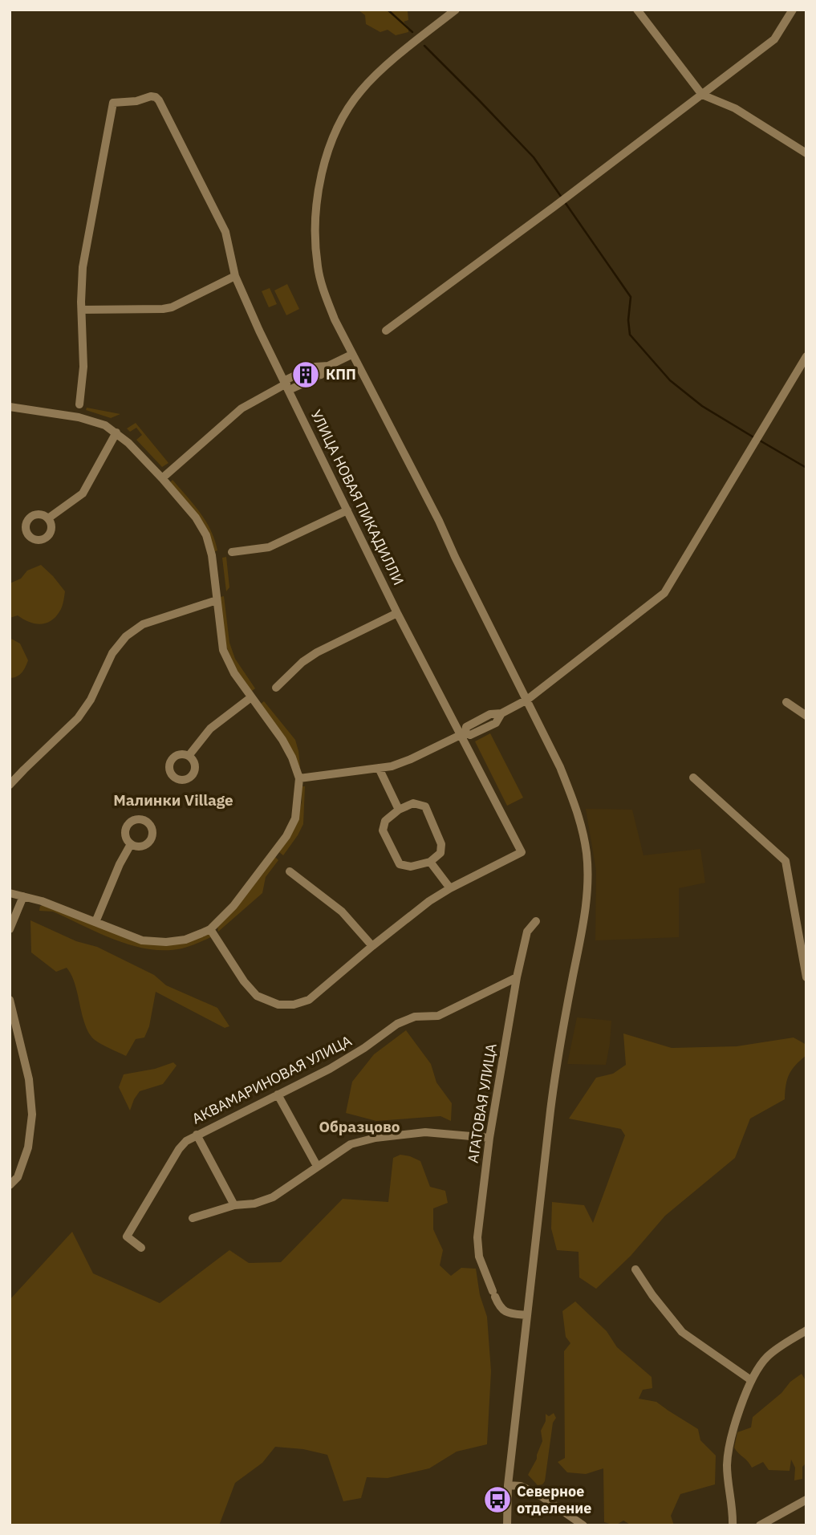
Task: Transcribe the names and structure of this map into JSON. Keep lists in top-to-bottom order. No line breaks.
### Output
{"streets":{"street":["УЛИЦА НОВАЯ ПИКАДИЛЛИ","АКВАМАРИНОВАЯ УЛИЦА","АГАТОВАЯ УЛИЦА"]},"crossings":[["АКВАМАРИНОВАЯ УЛИЦА","АГАТОВАЯ УЛИЦА"]],"districts":["Малинки Village","Образцово"],"places":{"building":["КПП"],"bus stop":["Северное отделение"]}}
